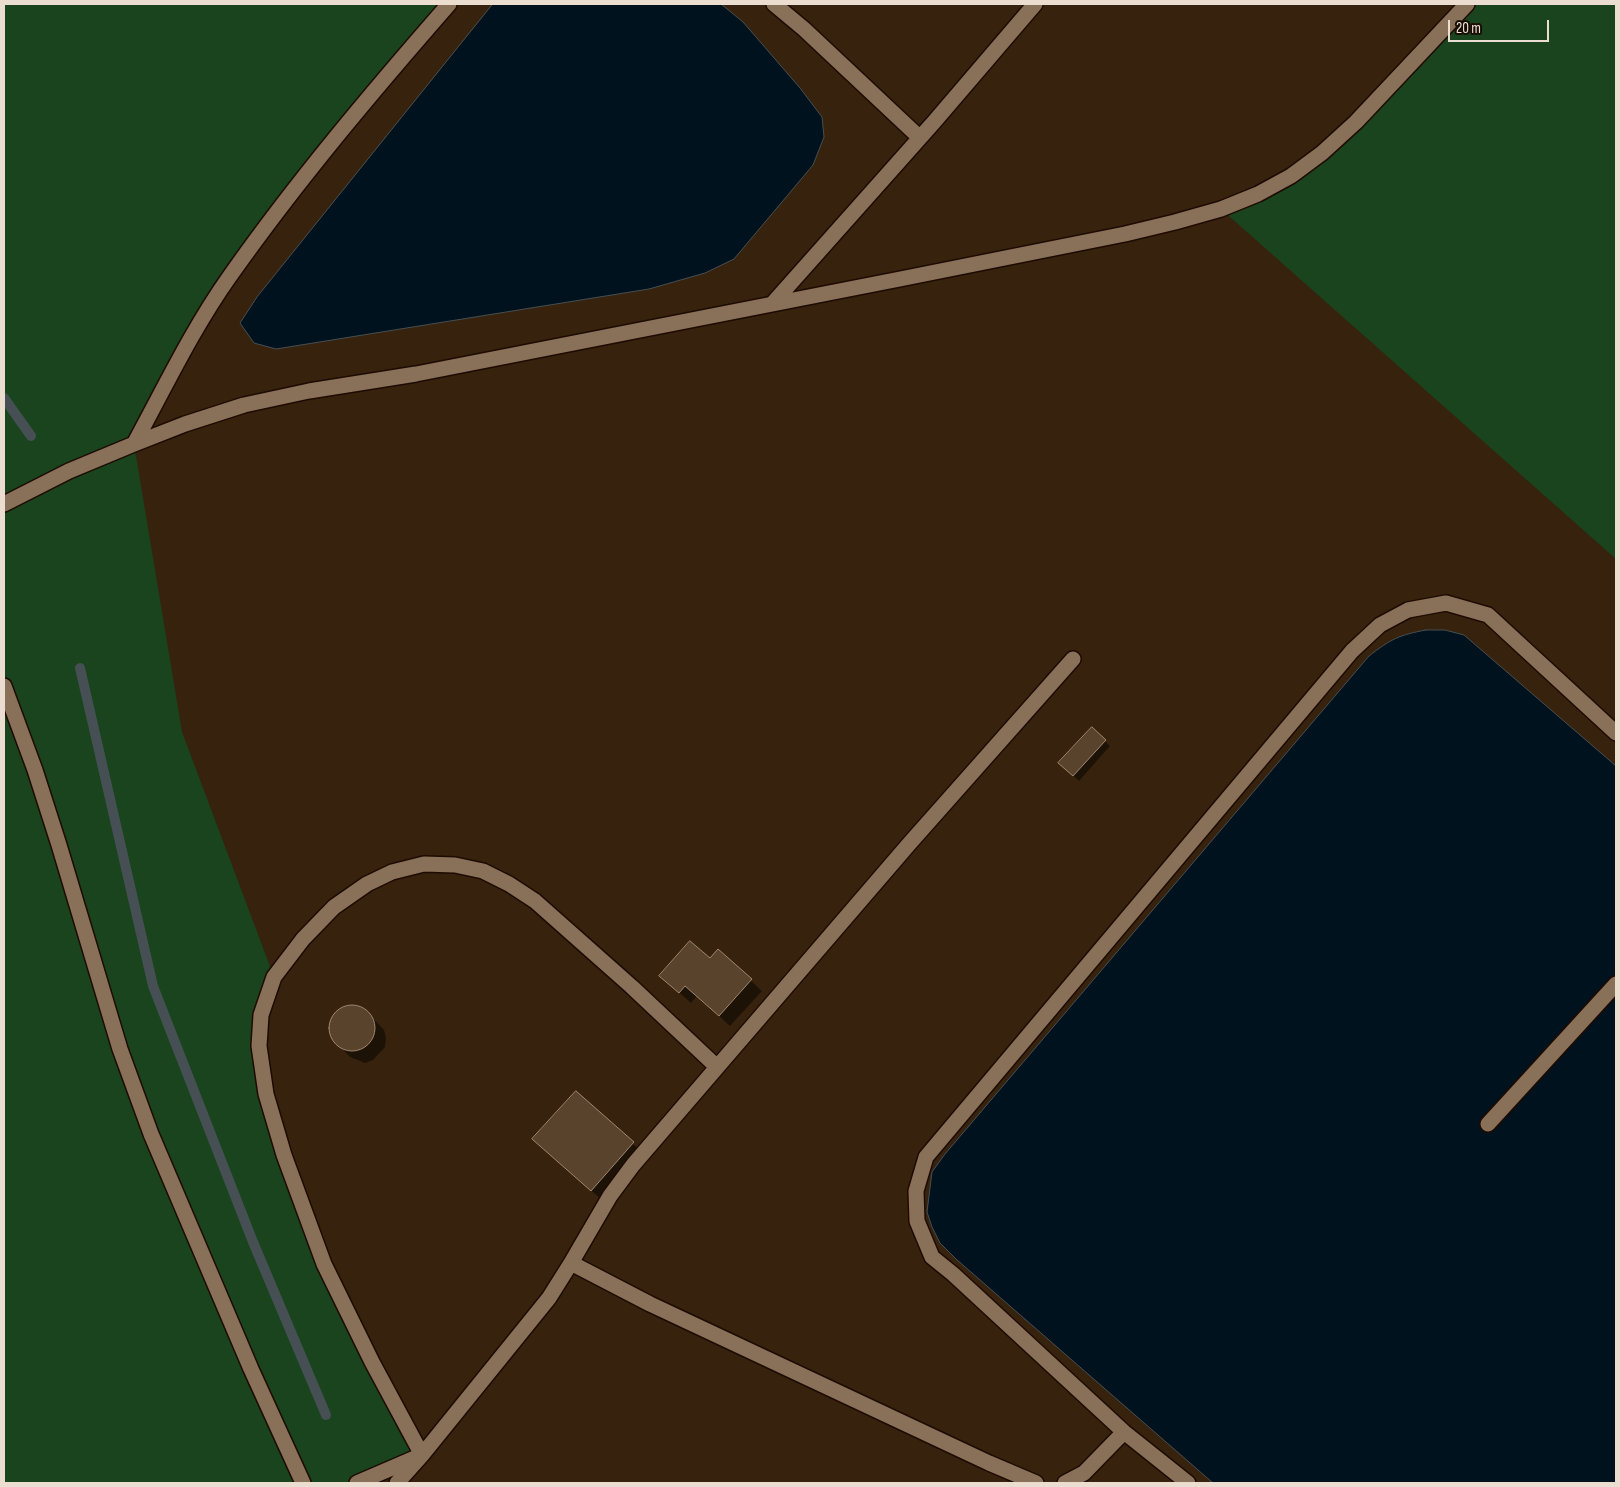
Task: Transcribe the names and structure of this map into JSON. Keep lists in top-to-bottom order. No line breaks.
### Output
{"scale_bar":"20 m"}
